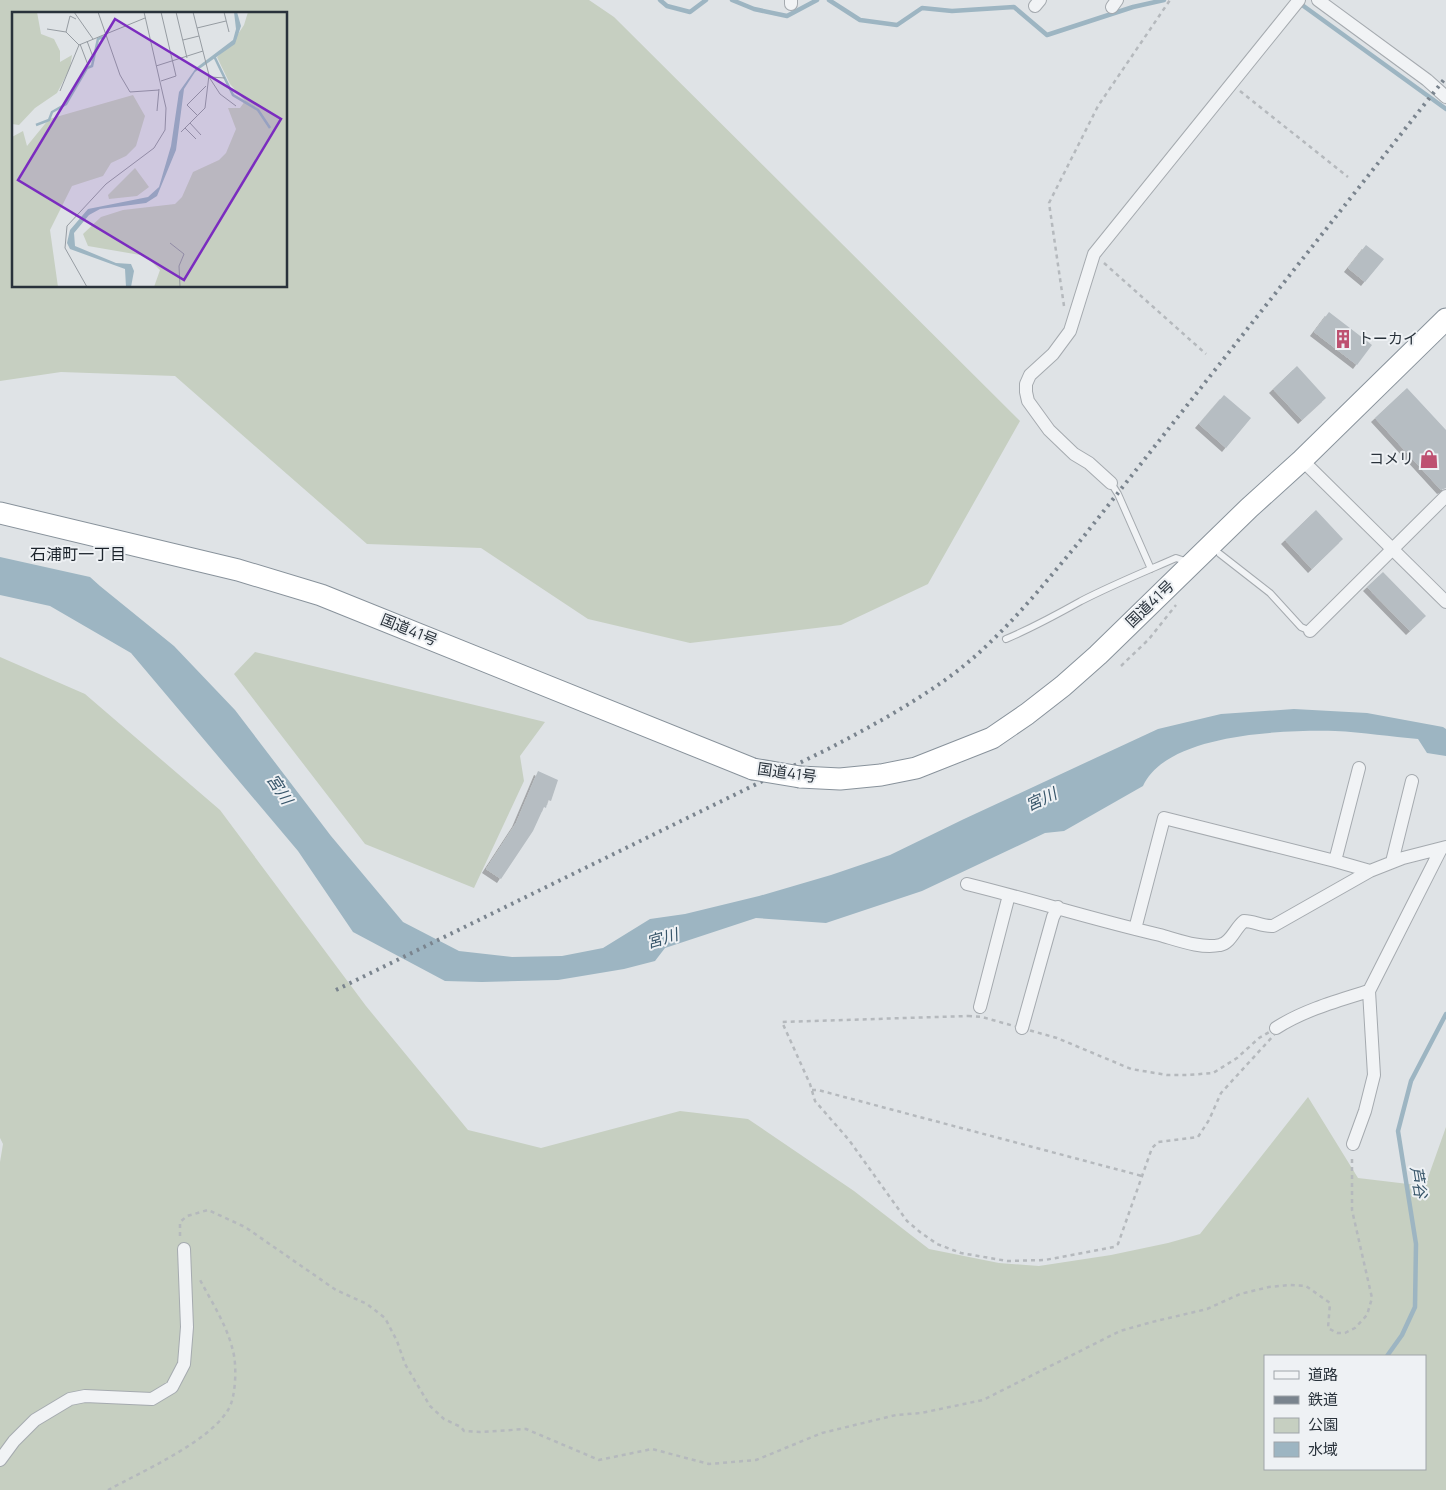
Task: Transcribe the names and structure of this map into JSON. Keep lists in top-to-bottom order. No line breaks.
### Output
{"streets":{"highway":["国道41号"]},"districts":["石浦町一丁目"],"water":["宮川","芦谷"],"places":{"building":["トーカイ"],"shop":["コメリ"]},"legend":["道路","鉄道","公園","水域"]}
